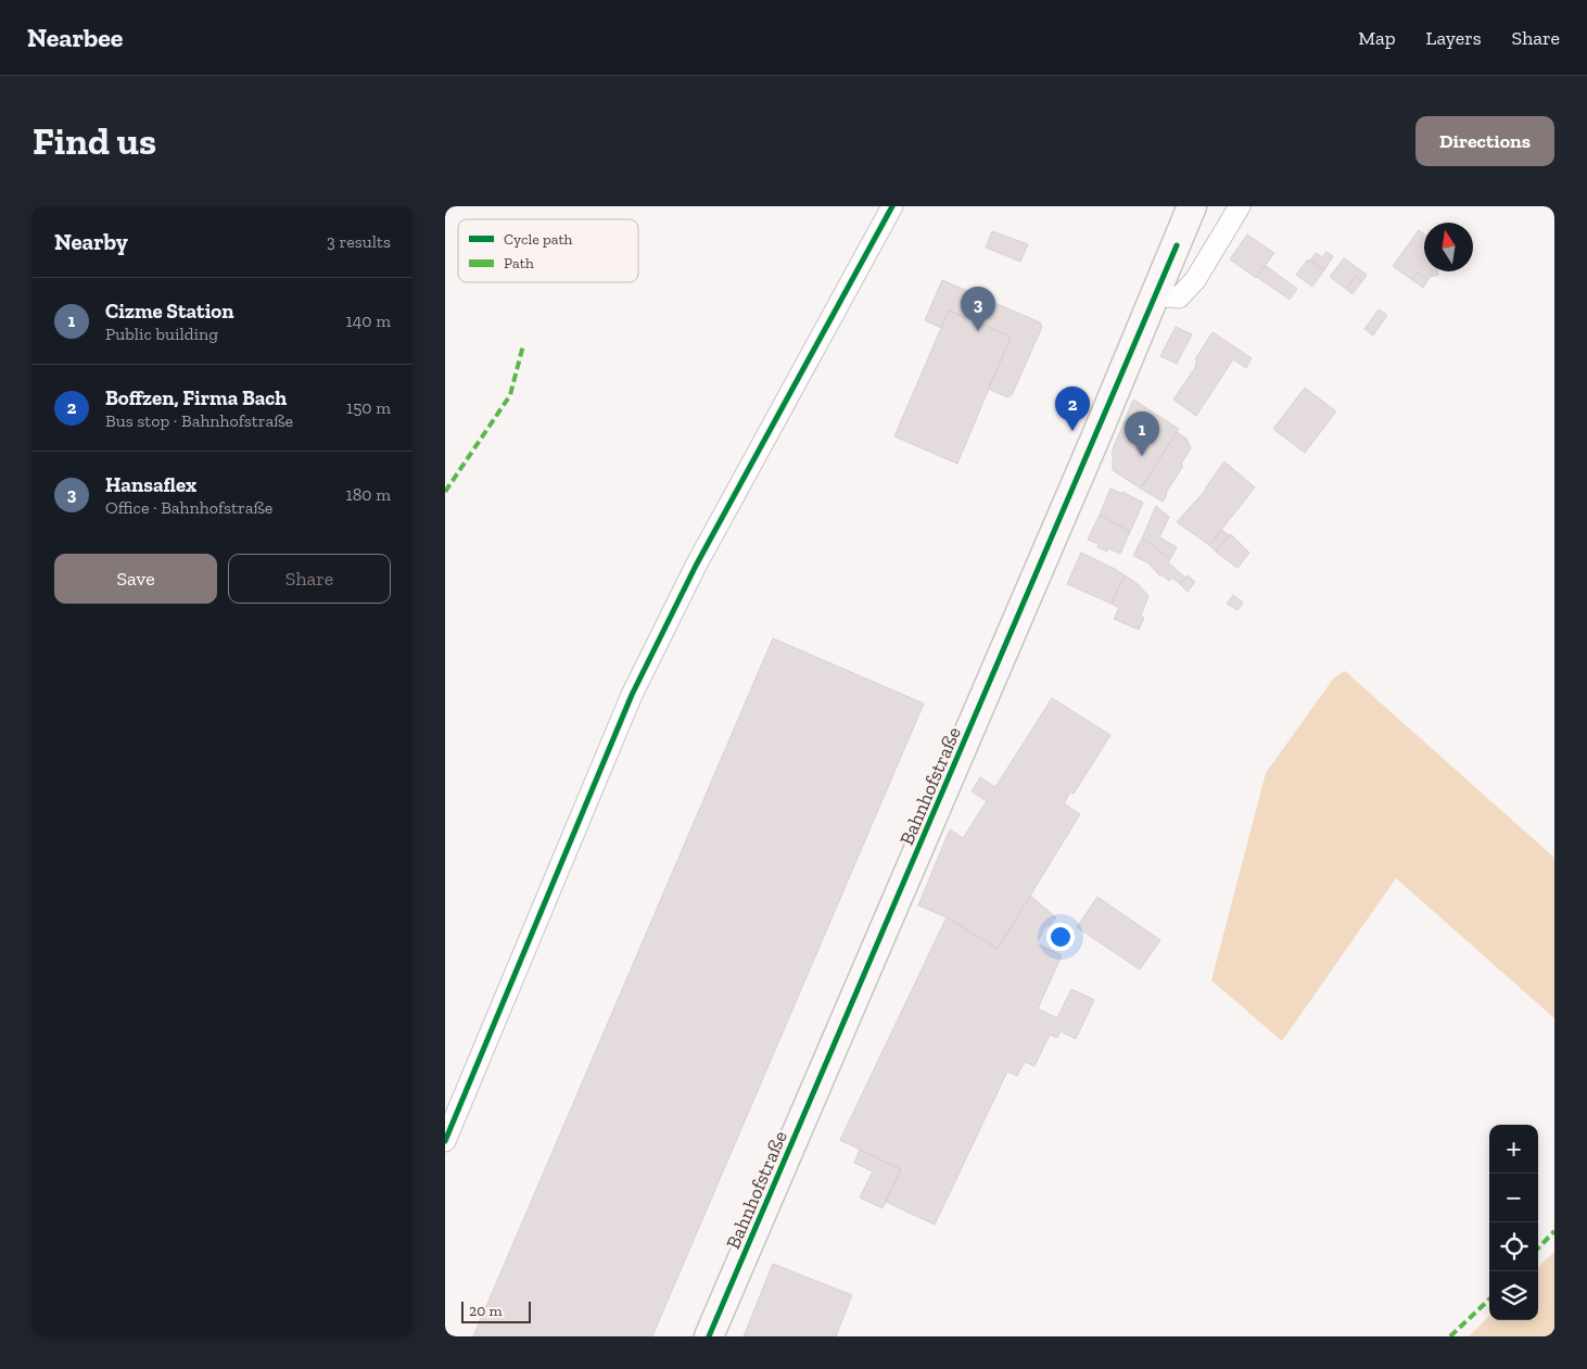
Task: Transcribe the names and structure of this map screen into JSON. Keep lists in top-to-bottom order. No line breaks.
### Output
{"streets":{"main road":["Bahnhofstraße"]},"legend":["Cycle path","Path"],"scale_bar":"20 m","north":"top","page":{"header":"Nearbee","nav":["Map","Layers","Share"],"buttons":["Directions",["Save","Share"]],"title":"Find us","heading":["Nearby","3 results"],"list":[{"mark":"1","name":"Cizme Station","note":"Public building","value":"140 m"},{"mark":"2","name":"Boffzen, Firma Bach","note":"Bus stop · Bahnhofstraße","value":"150 m"},{"mark":"3","name":"Hansaflex","note":"Office · Bahnhofstraße","value":"180 m"}],"pins":["3","2","1"],"map_buttons":["+","−"],"scale":"20 m"}}
